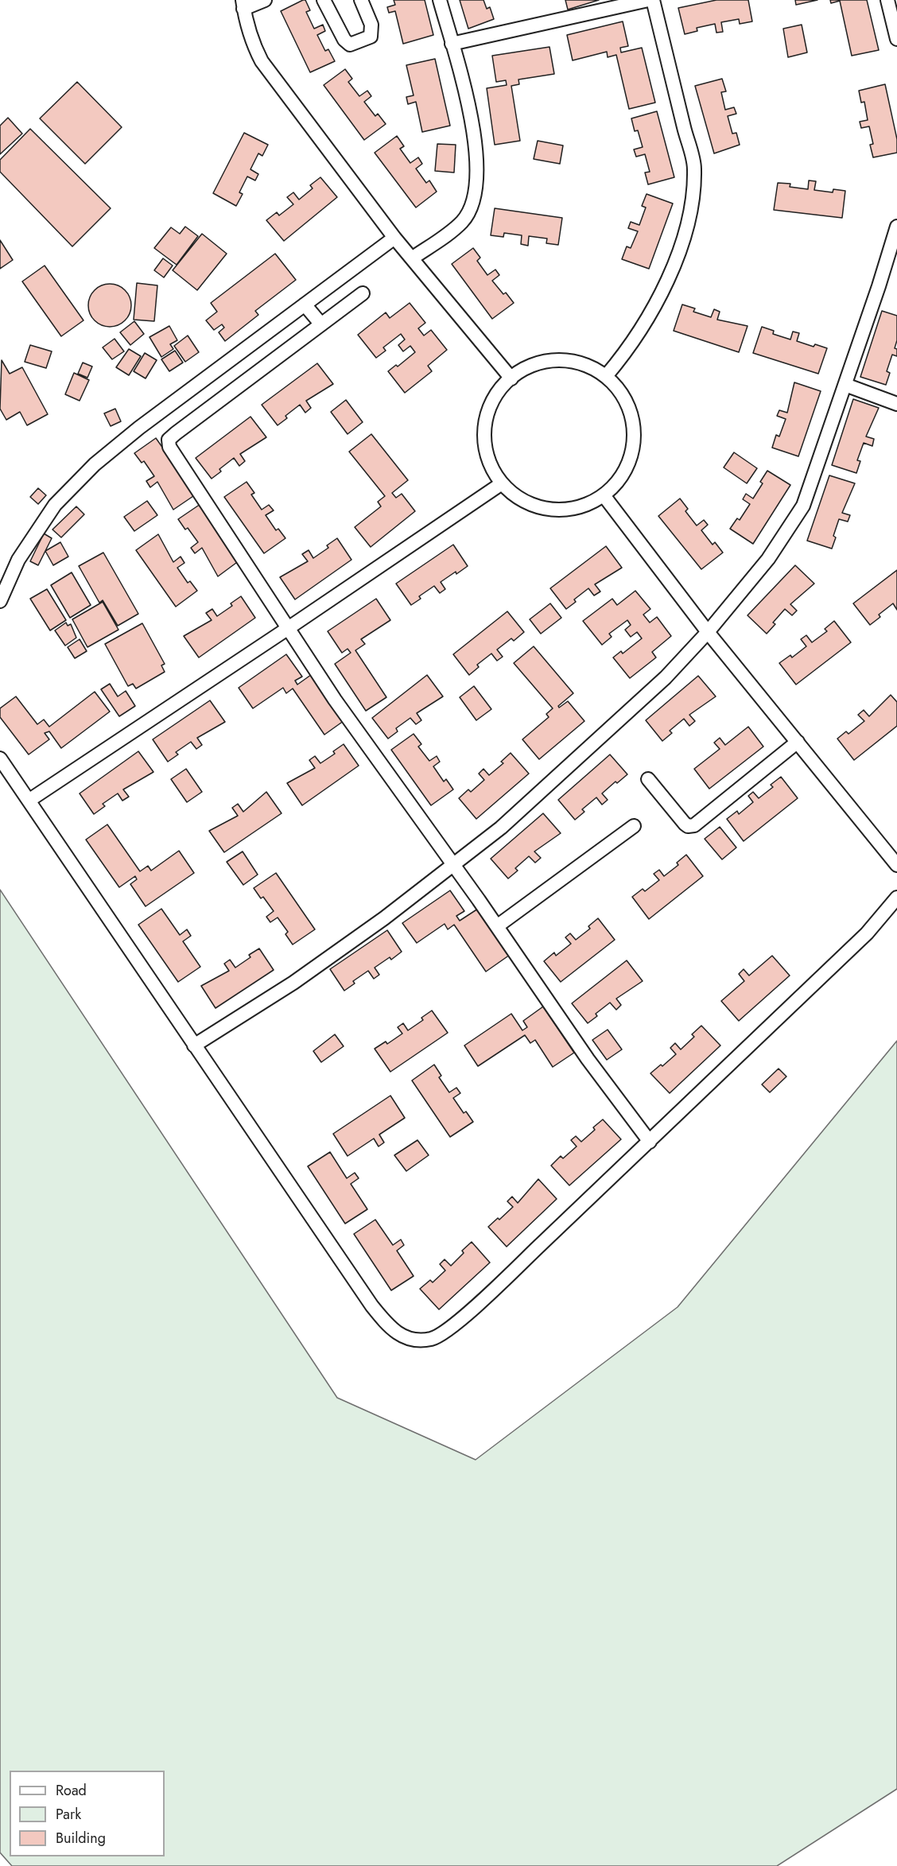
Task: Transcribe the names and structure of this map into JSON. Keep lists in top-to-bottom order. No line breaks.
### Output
{"legend":["Road","Park","Building"]}
